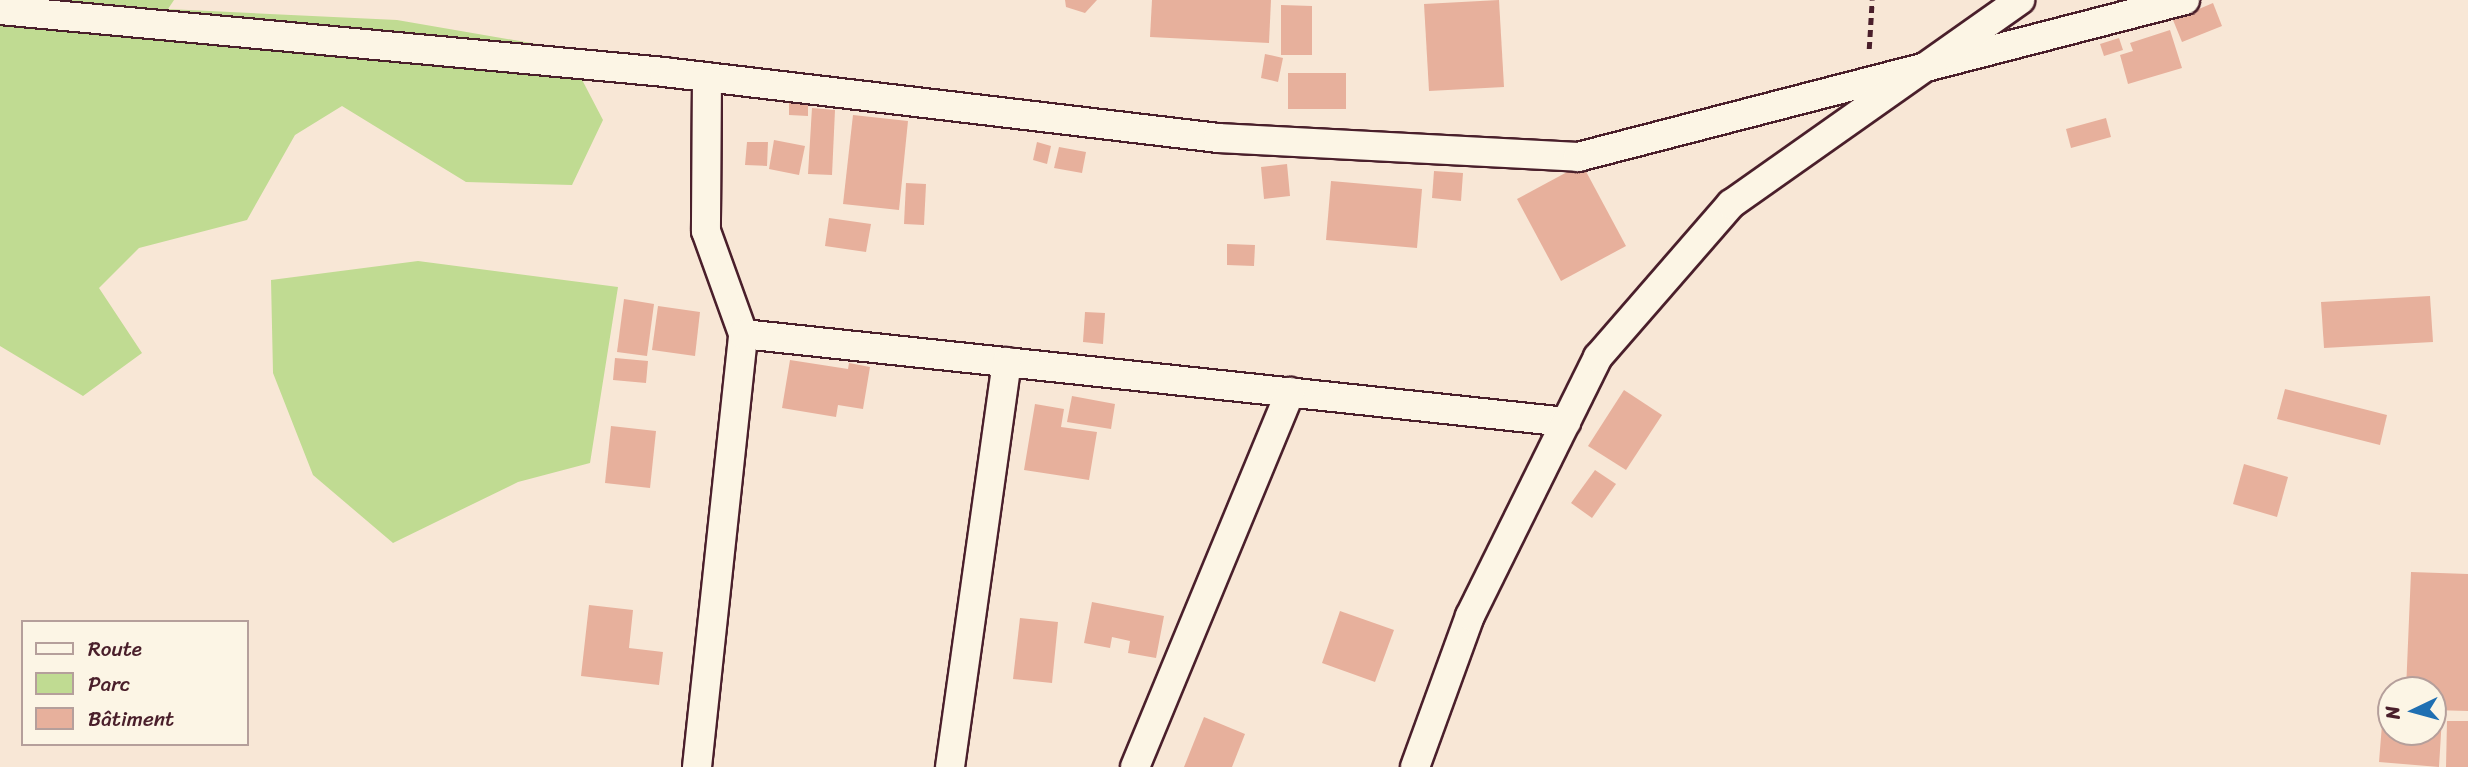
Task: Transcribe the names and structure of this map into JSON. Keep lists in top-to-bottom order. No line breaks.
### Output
{"legend":["Route","Parc","Bâtiment"],"north":"left"}
